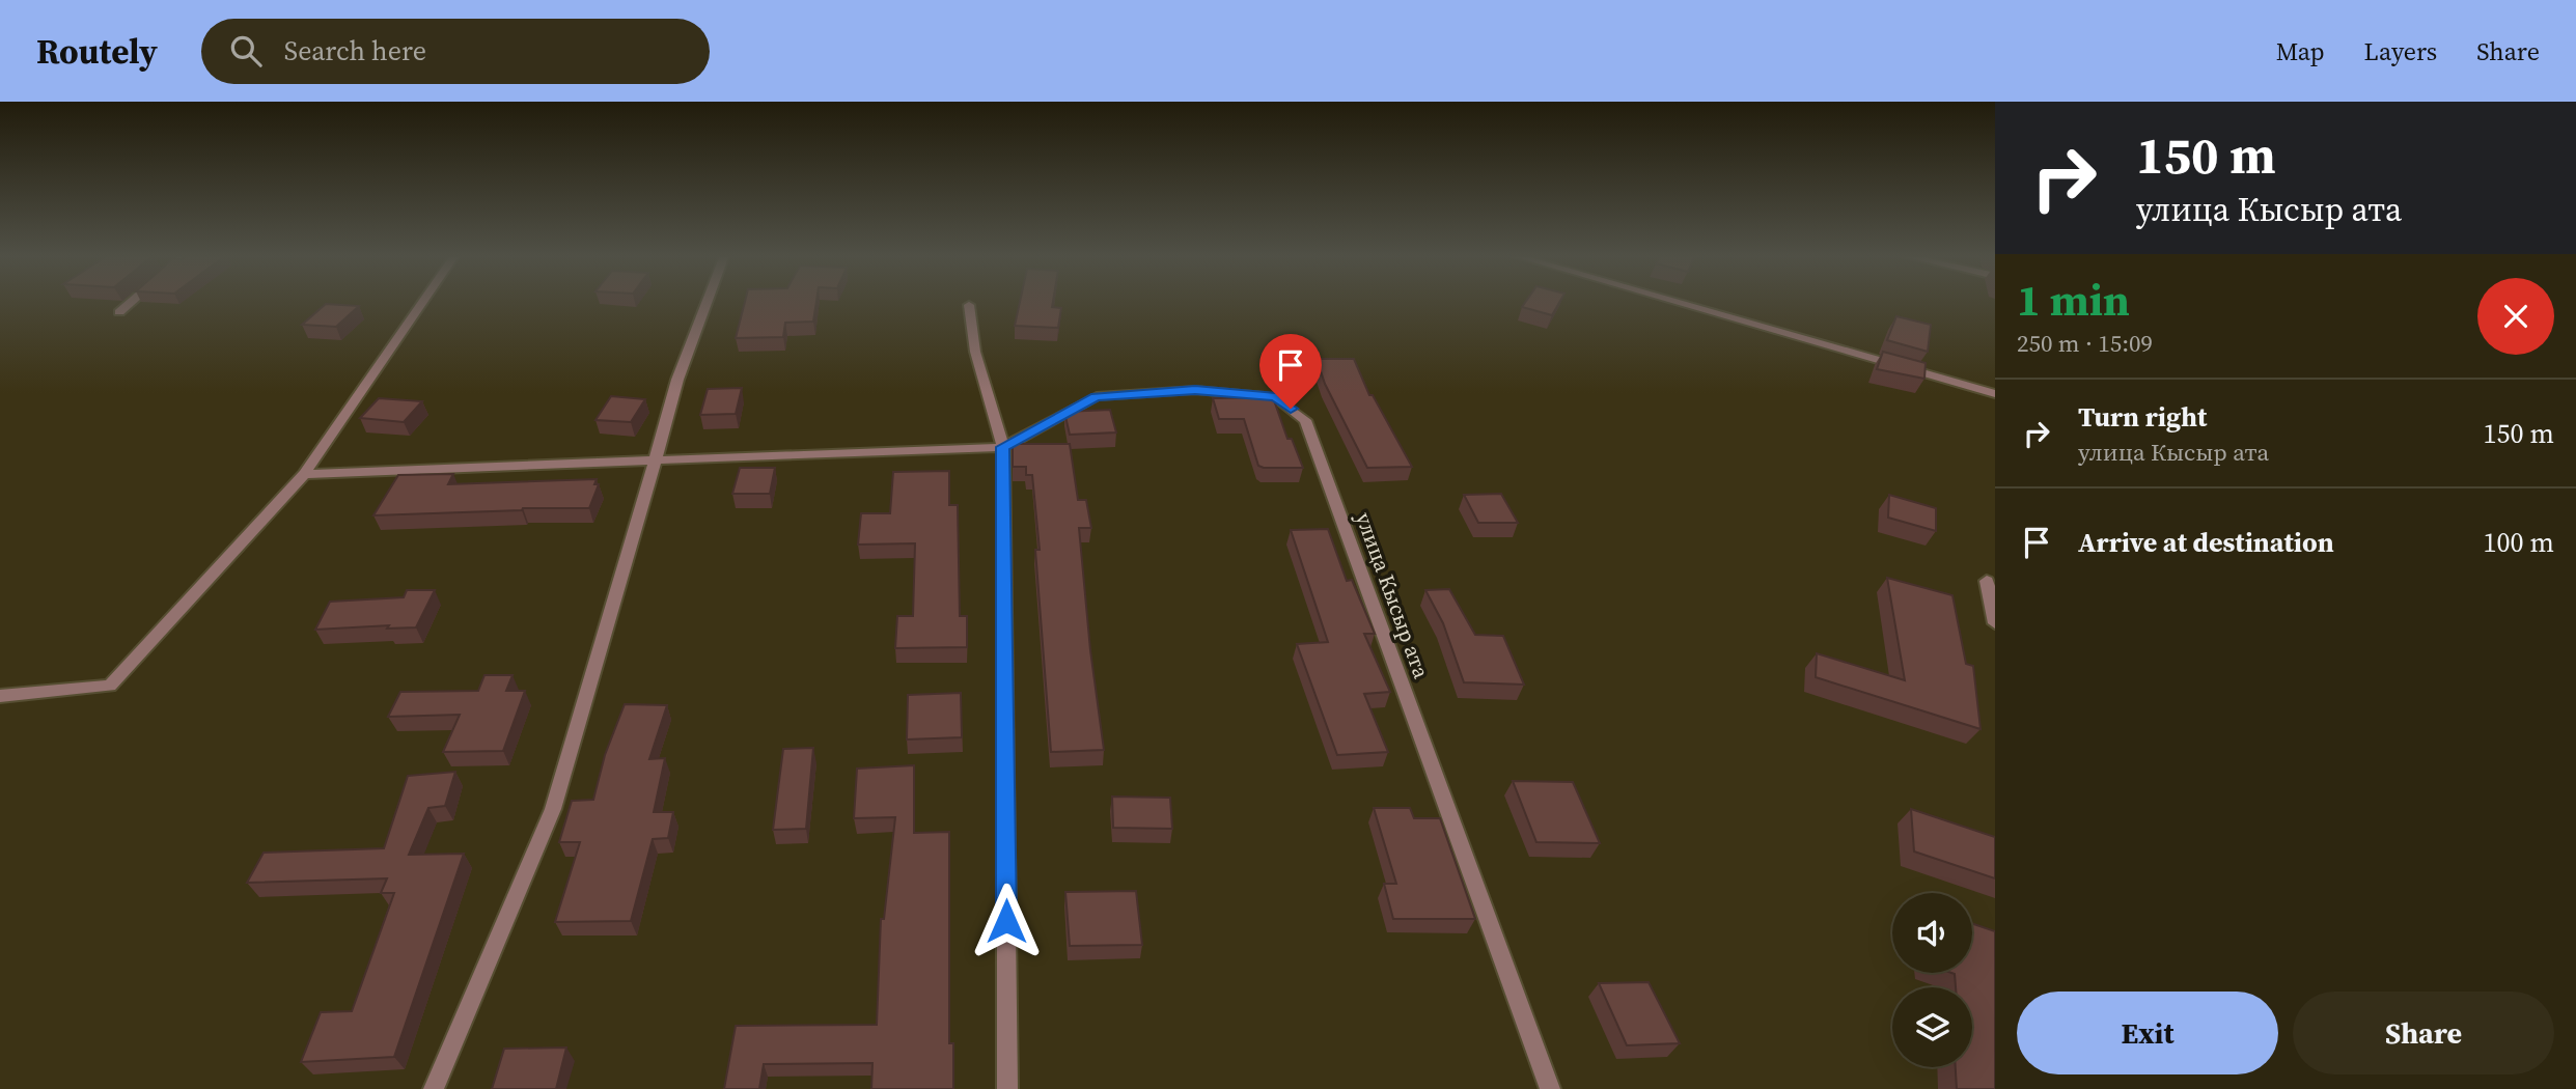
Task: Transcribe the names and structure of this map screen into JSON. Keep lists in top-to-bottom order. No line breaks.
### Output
{"streets":{"street":["улица Кысыр ата"]},"page":{"header":"Routely","search":"Search here","nav":["Map","Layers","Share"],"turn":["150 m","улица Кысыр ата"],"heading":["1 min","250 m · 15:09"],"list":[{"name":"Turn right","note":"улица Кысыр ата","value":"150 m"},{"name":"Arrive at destination","value":"100 m"}],"buttons":["Exit","Share"]}}
